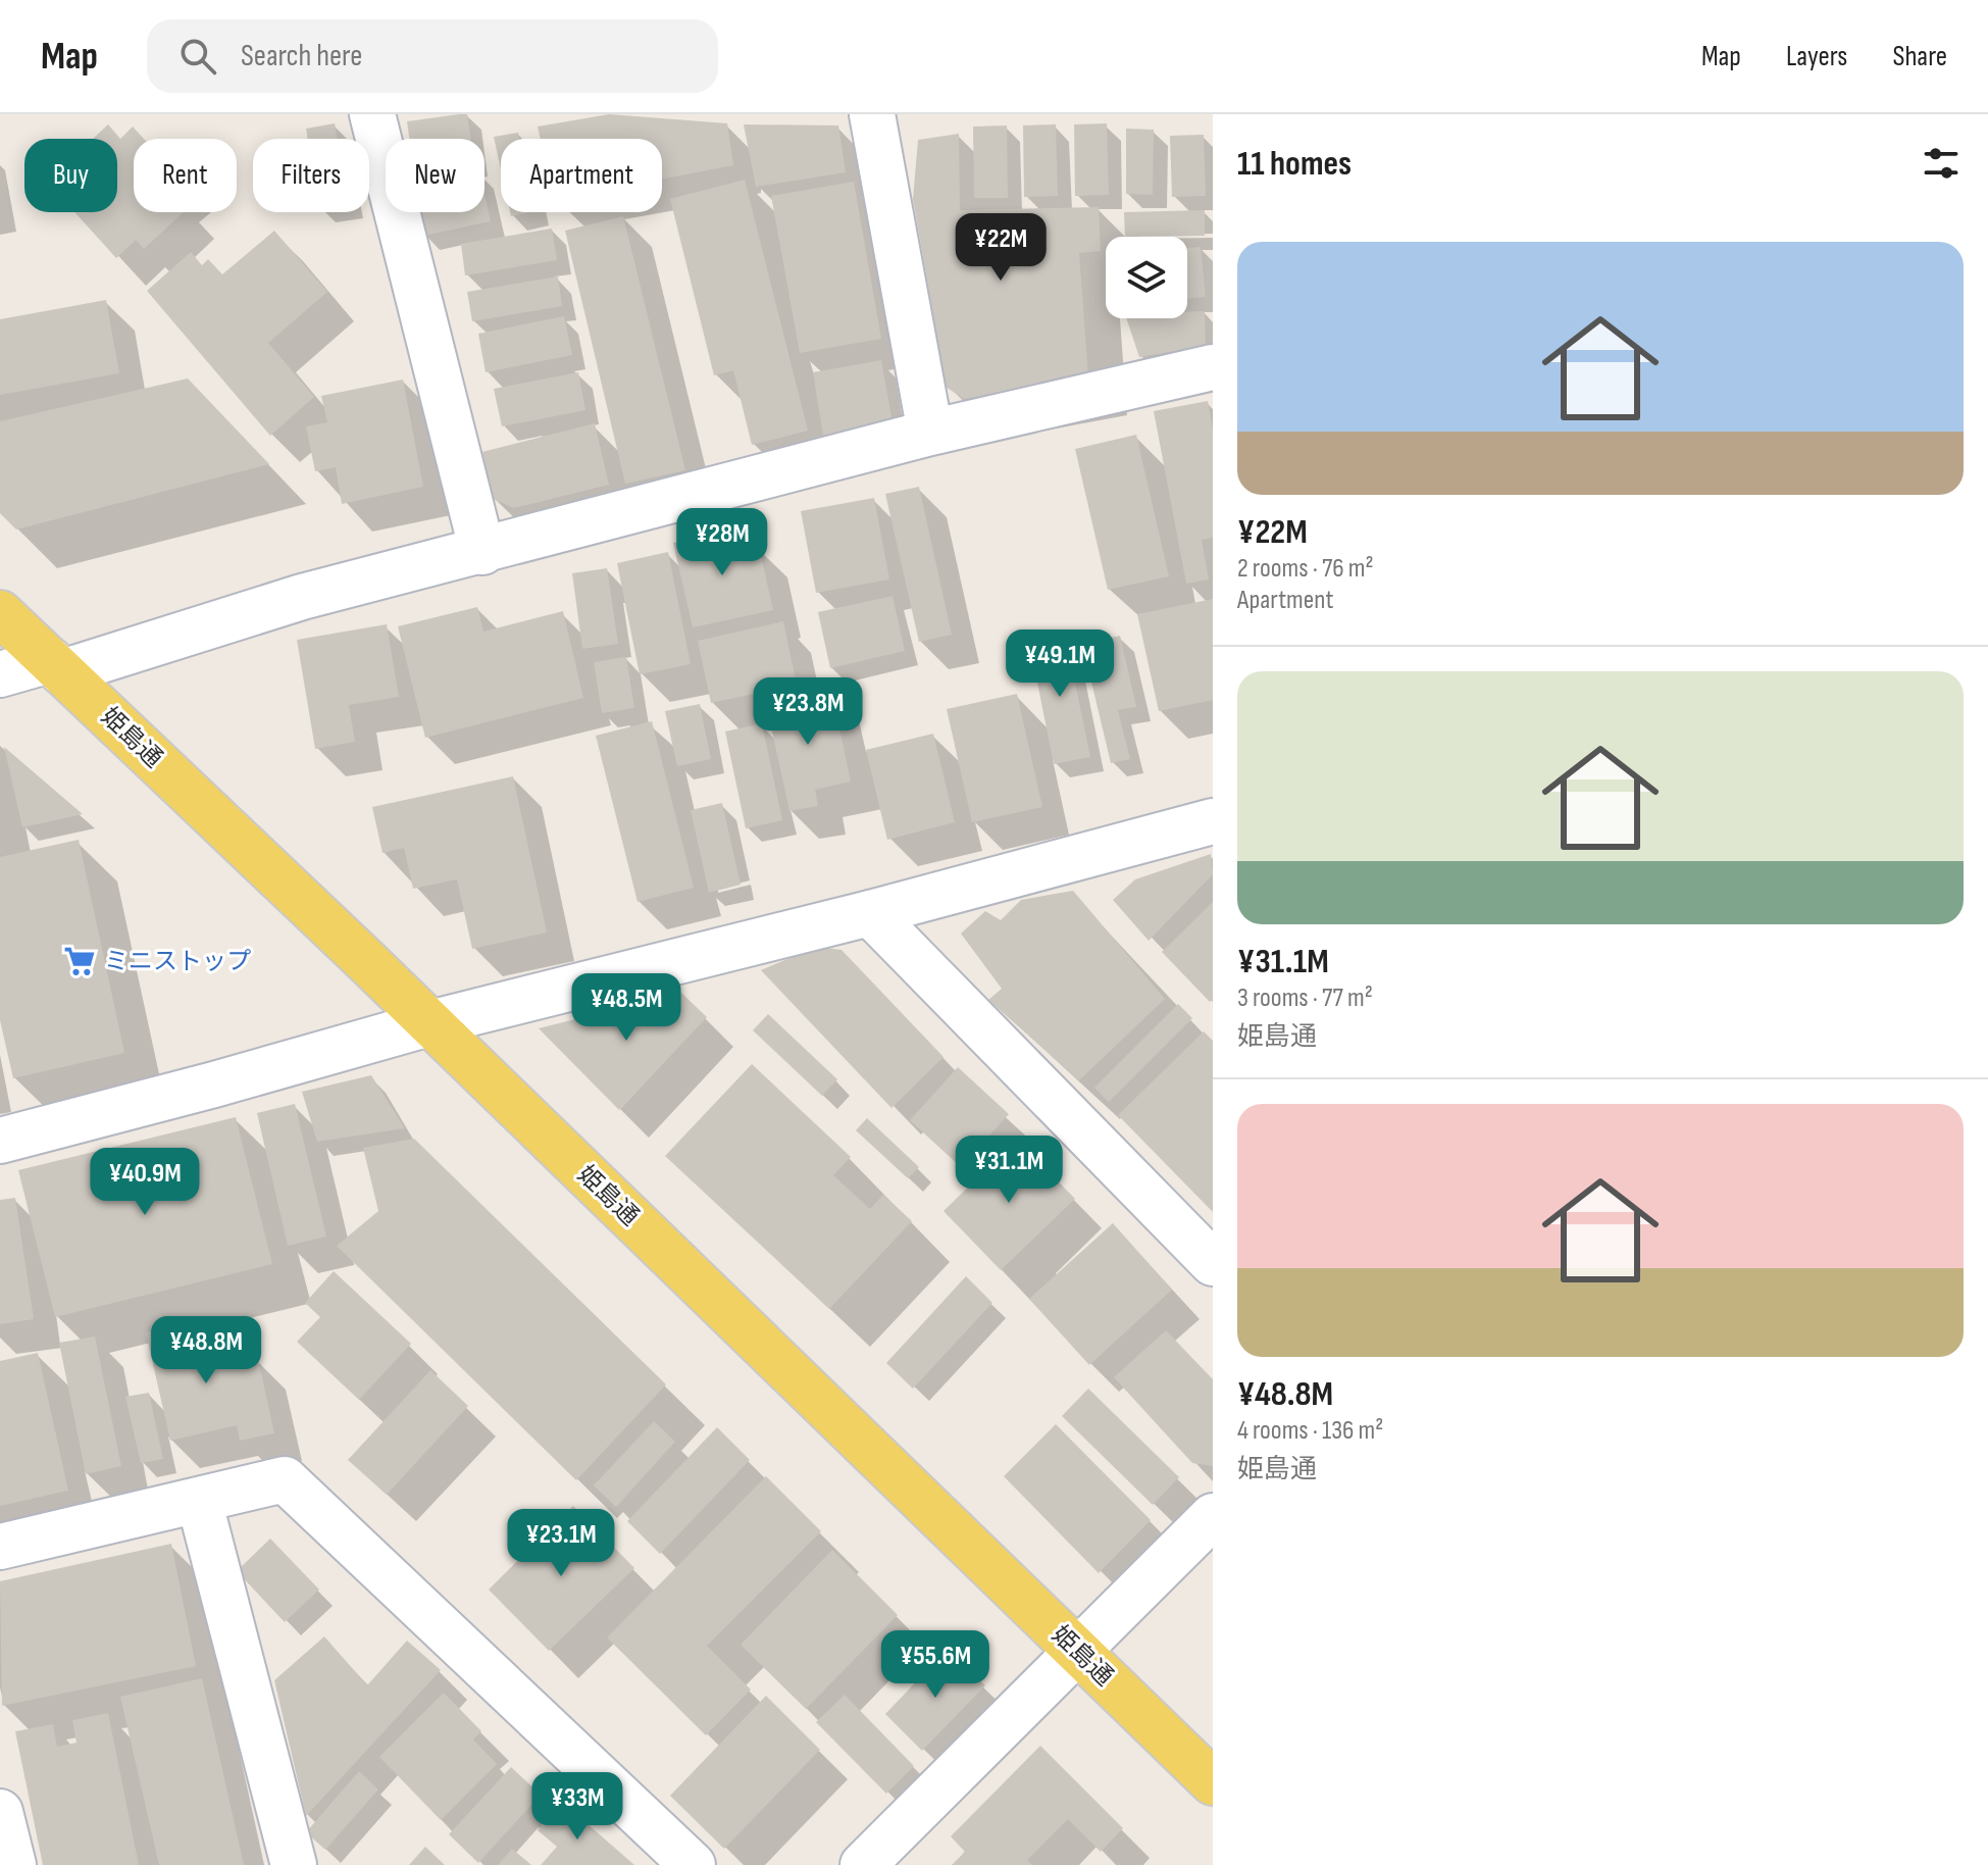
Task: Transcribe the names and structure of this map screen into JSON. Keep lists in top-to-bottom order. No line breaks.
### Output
{"streets":{"main road":["姫島通"]},"places":{"supermarket":["ミニストップ"]},"page":{"header":"Map","search":"Search here","nav":["Map","Layers","Share"],"heading":"11 homes","chip":["Buy","Rent","Filters","New","Apartment"],"list":[{"name":"¥22M","note":"2 rooms · 76 m² · Apartment"},{"name":"¥31.1M","note":"3 rooms · 77 m² · 姫島通"},{"name":"¥48.8M","note":"4 rooms · 136 m² · 姫島通"}],"price":["¥22M","¥28M","¥49.1M","¥23.8M","¥48.5M","¥31.1M","¥40.9M","¥48.8M","¥23.1M","¥55.6M","¥33M"]}}
